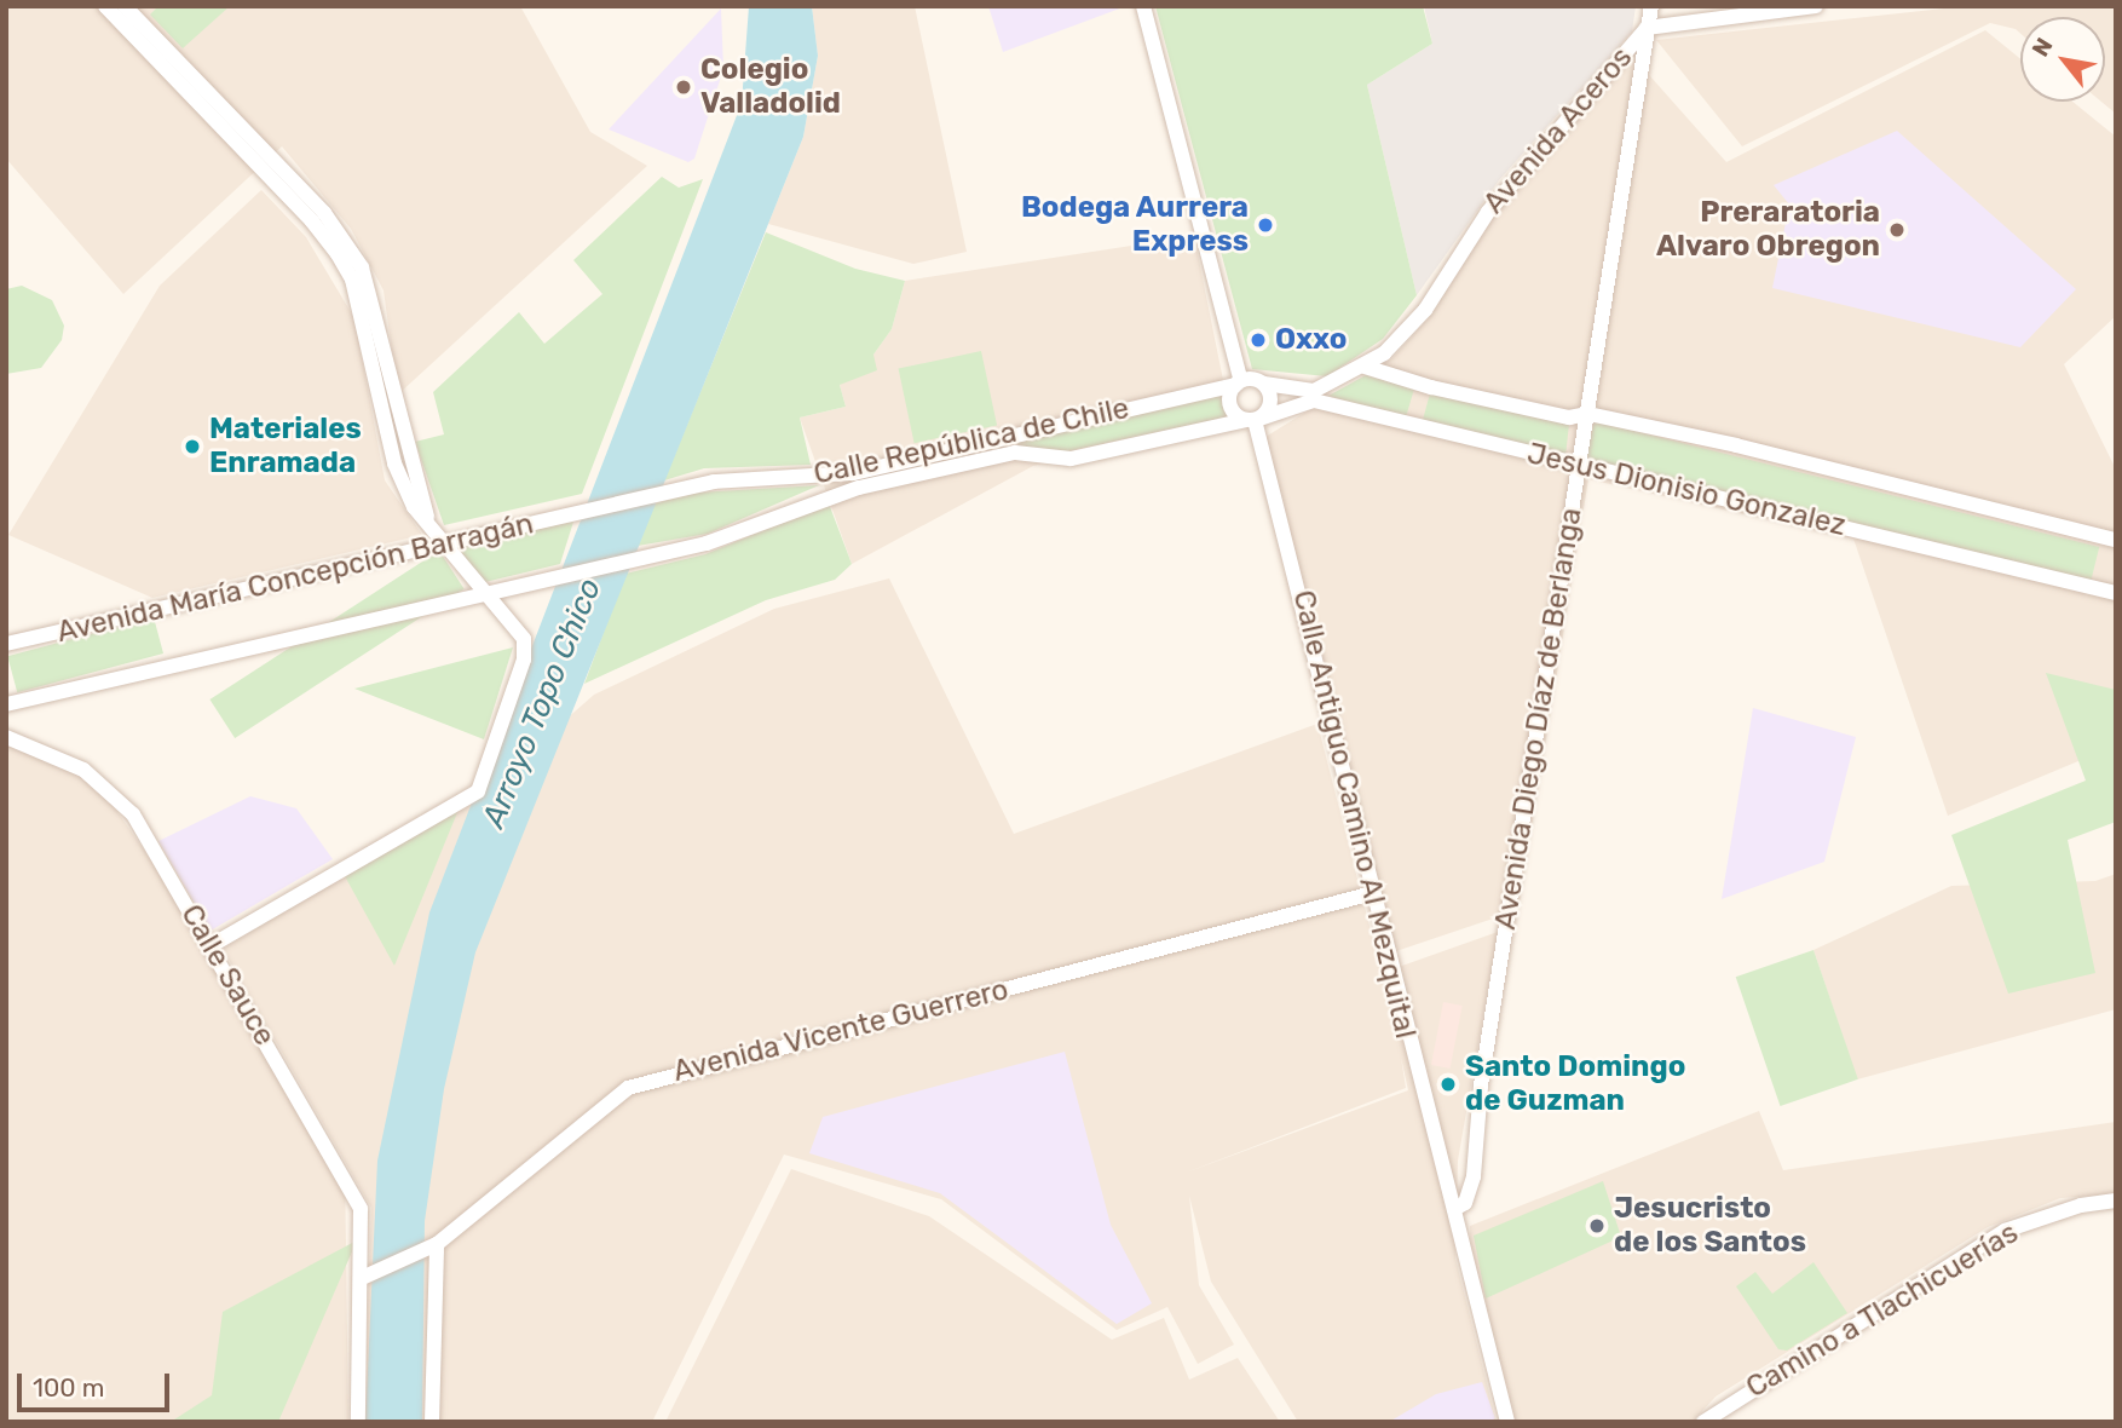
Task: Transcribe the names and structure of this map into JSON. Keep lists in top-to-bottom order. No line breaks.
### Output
{"streets":{"street":["Avenida Aceros","Calle República de Chile","Jesus Dionisio Gonzalez","Avenida María Concepción Barragán","Avenida Diego Díaz de Berlanga","Calle Antiguo Camino Al Mezquital","Calle Sauce","Avenida Vicente Guerrero","Camino a Tlachicuerías"]},"crossings":[["Avenida Aceros","Jesus Dionisio Gonzalez"],["Avenida Aceros","Avenida Diego Díaz de Berlanga"],["Calle República de Chile","Jesus Dionisio Gonzalez"],["Calle República de Chile","Avenida María Concepción Barragán"],["Calle República de Chile","Calle Antiguo Camino Al Mezquital"],["Jesus Dionisio Gonzalez","Avenida Diego Díaz de Berlanga"],["Jesus Dionisio Gonzalez","Calle Antiguo Camino Al Mezquital"],["Avenida Diego Díaz de Berlanga","Calle Antiguo Camino Al Mezquital"],["Calle Antiguo Camino Al Mezquital","Avenida Vicente Guerrero"],["Calle Sauce","Avenida Vicente Guerrero"]],"water":["Arroyo Topo Chico"],"places":["Colegio Valladolid","Bodega Aurrera Express","Preraratoria Alvaro Obregon","Oxxo","Materiales Enramada","Santo Domingo de Guzman","Jesucristo de los Santos"],"scale_bar":"100 m","north":"top left"}
